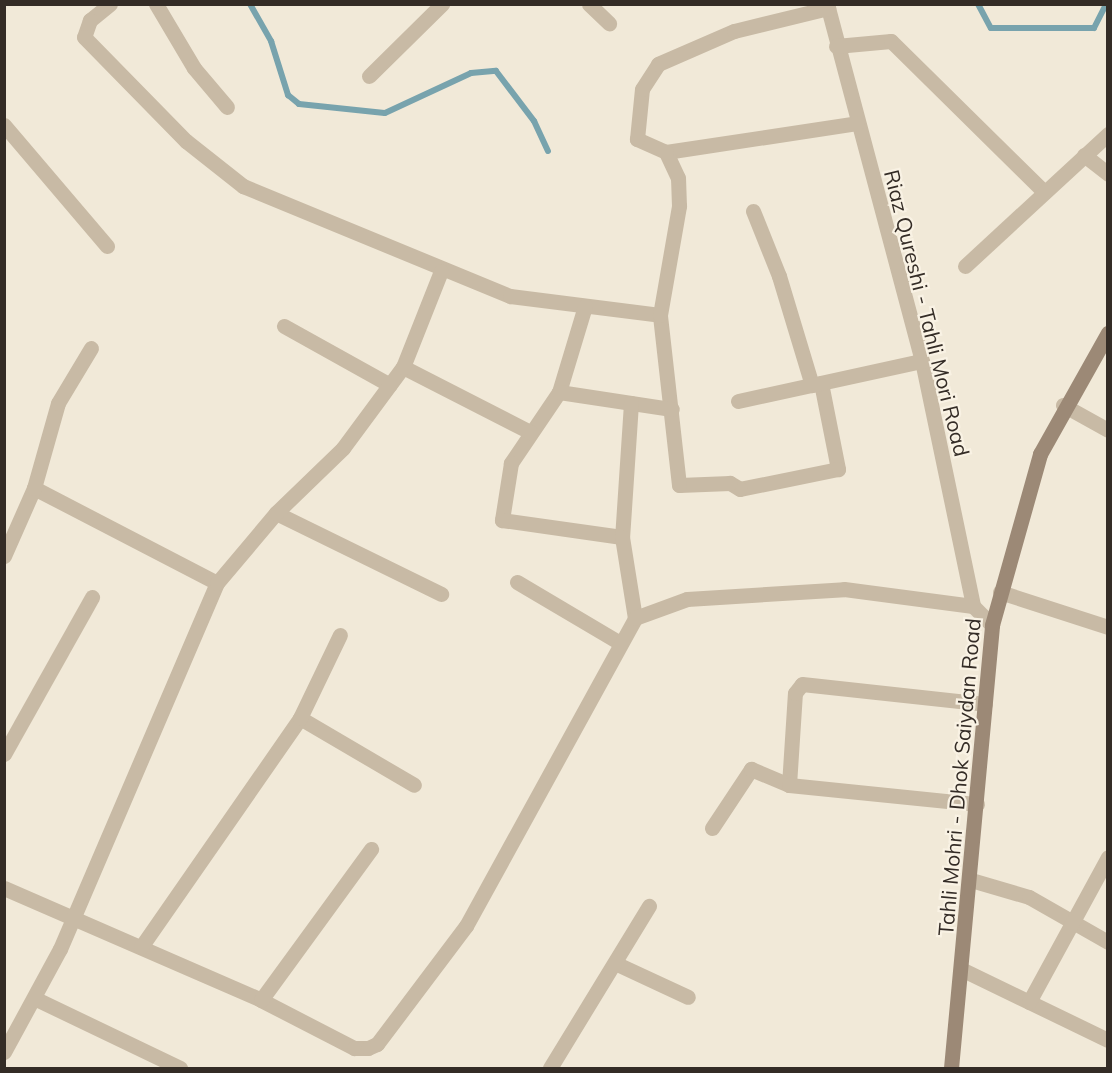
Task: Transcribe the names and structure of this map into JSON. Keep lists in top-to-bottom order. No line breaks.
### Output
{"streets":{"street":["Riaz Qureshi - Tahli Mori Road","Tahli Mohri - Dhok Saiydan Road"]}}
